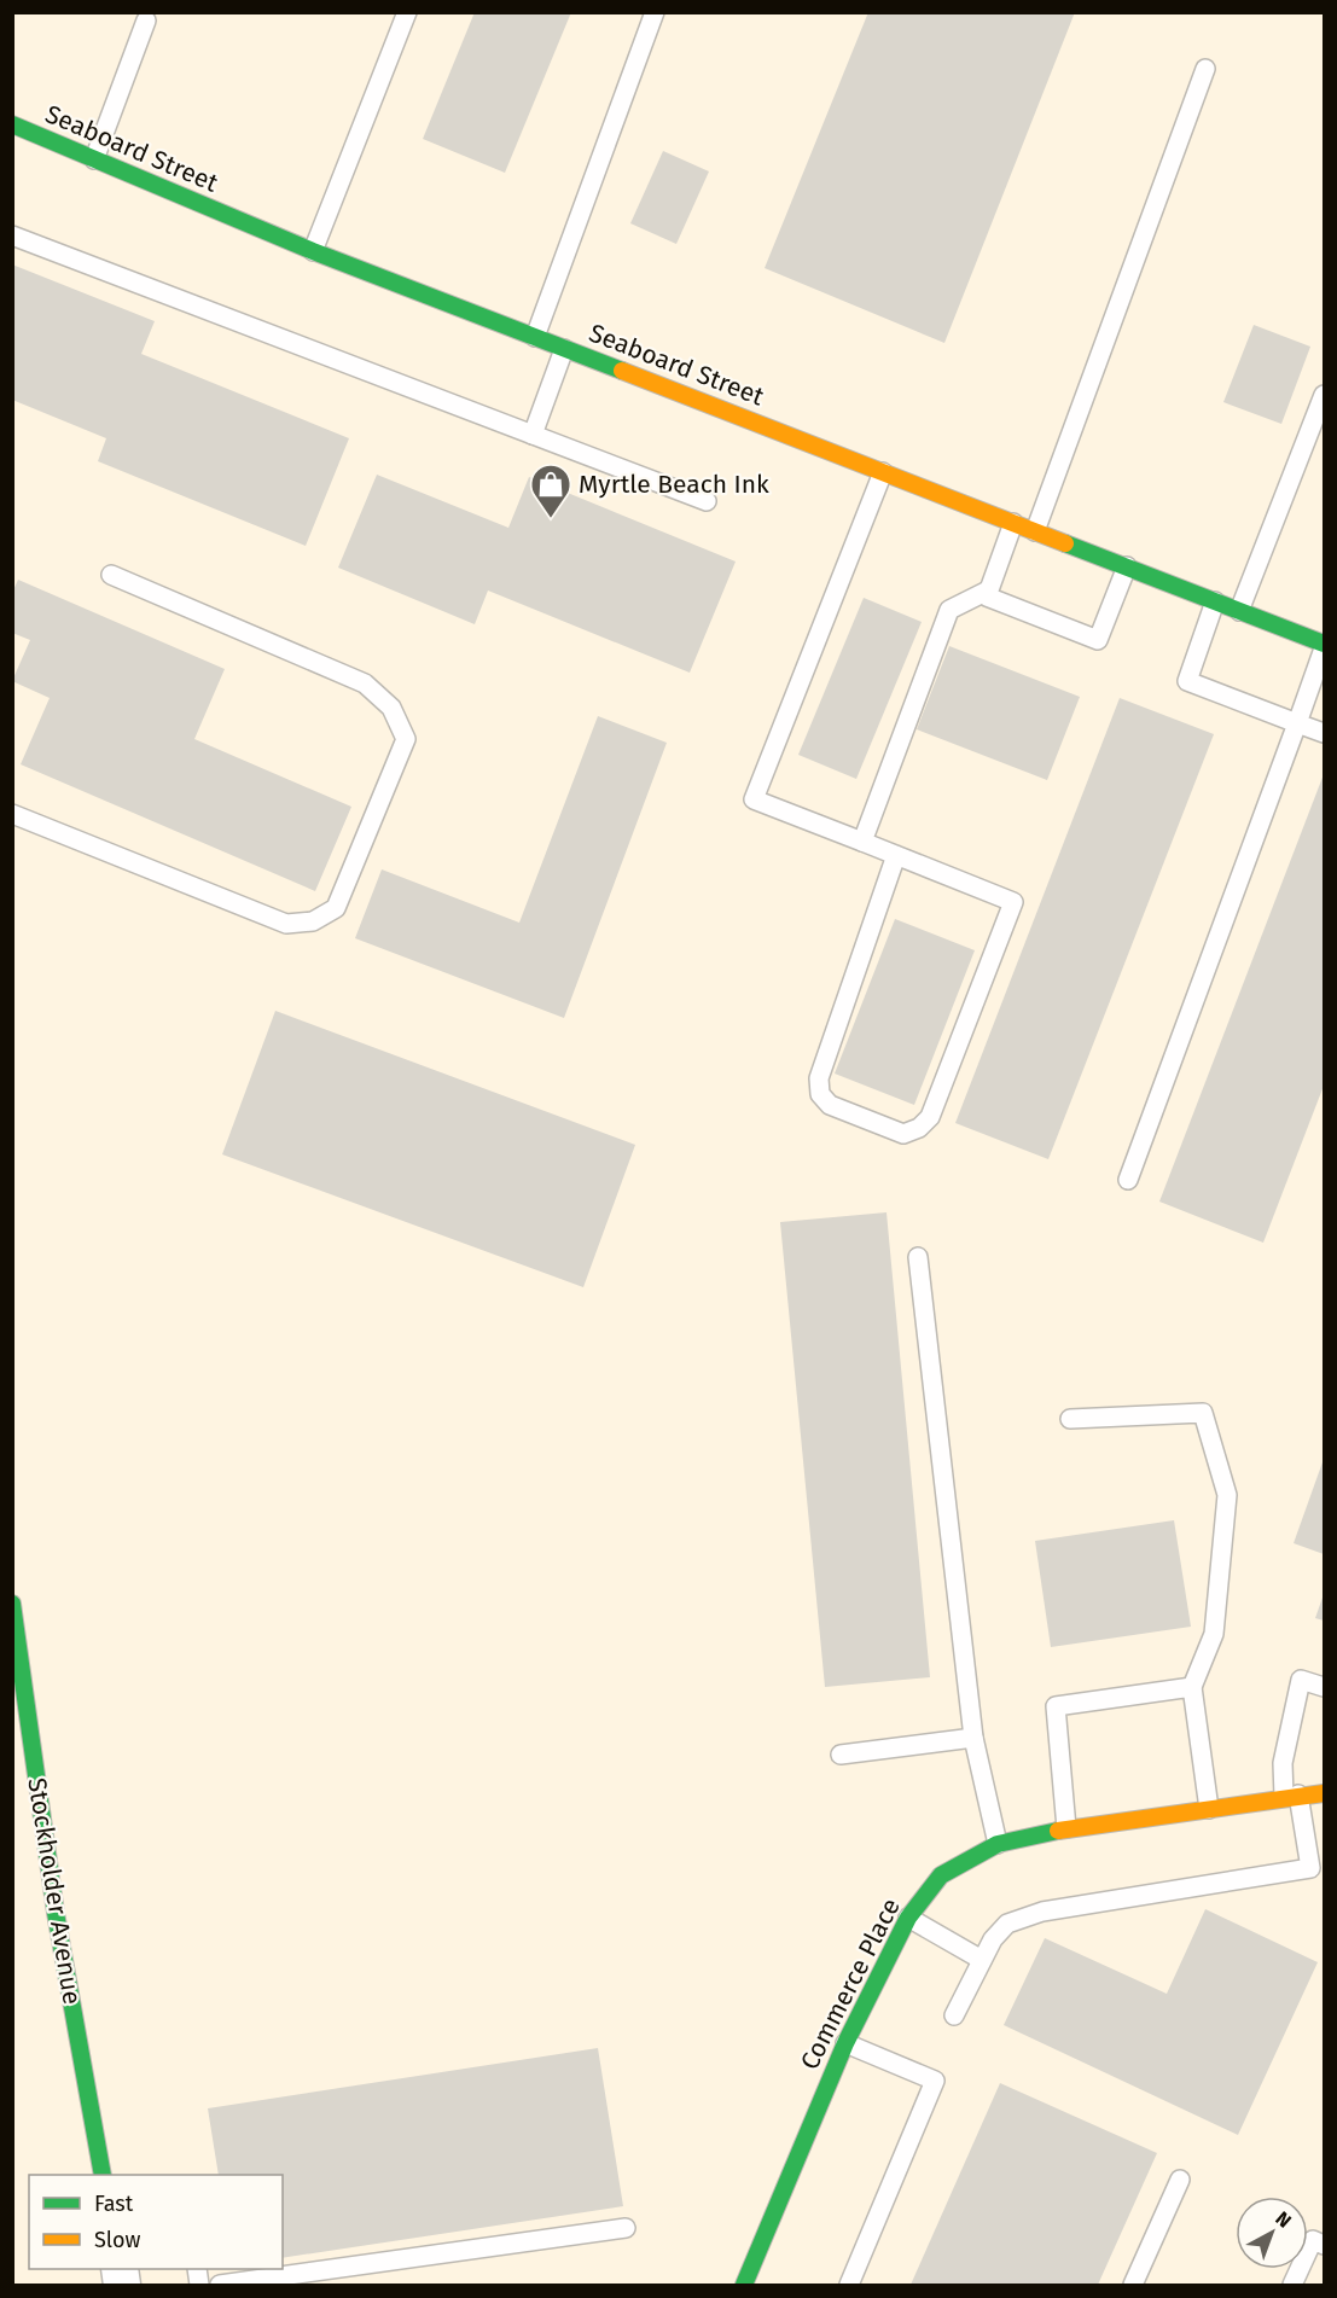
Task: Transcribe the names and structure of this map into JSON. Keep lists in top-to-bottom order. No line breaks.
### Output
{"streets":{"street":["Seaboard Street","Stockholder Avenue","Commerce Place"]},"places":{"shop":["Myrtle Beach Ink"]},"legend":["Fast","Slow"],"north":"top right"}
